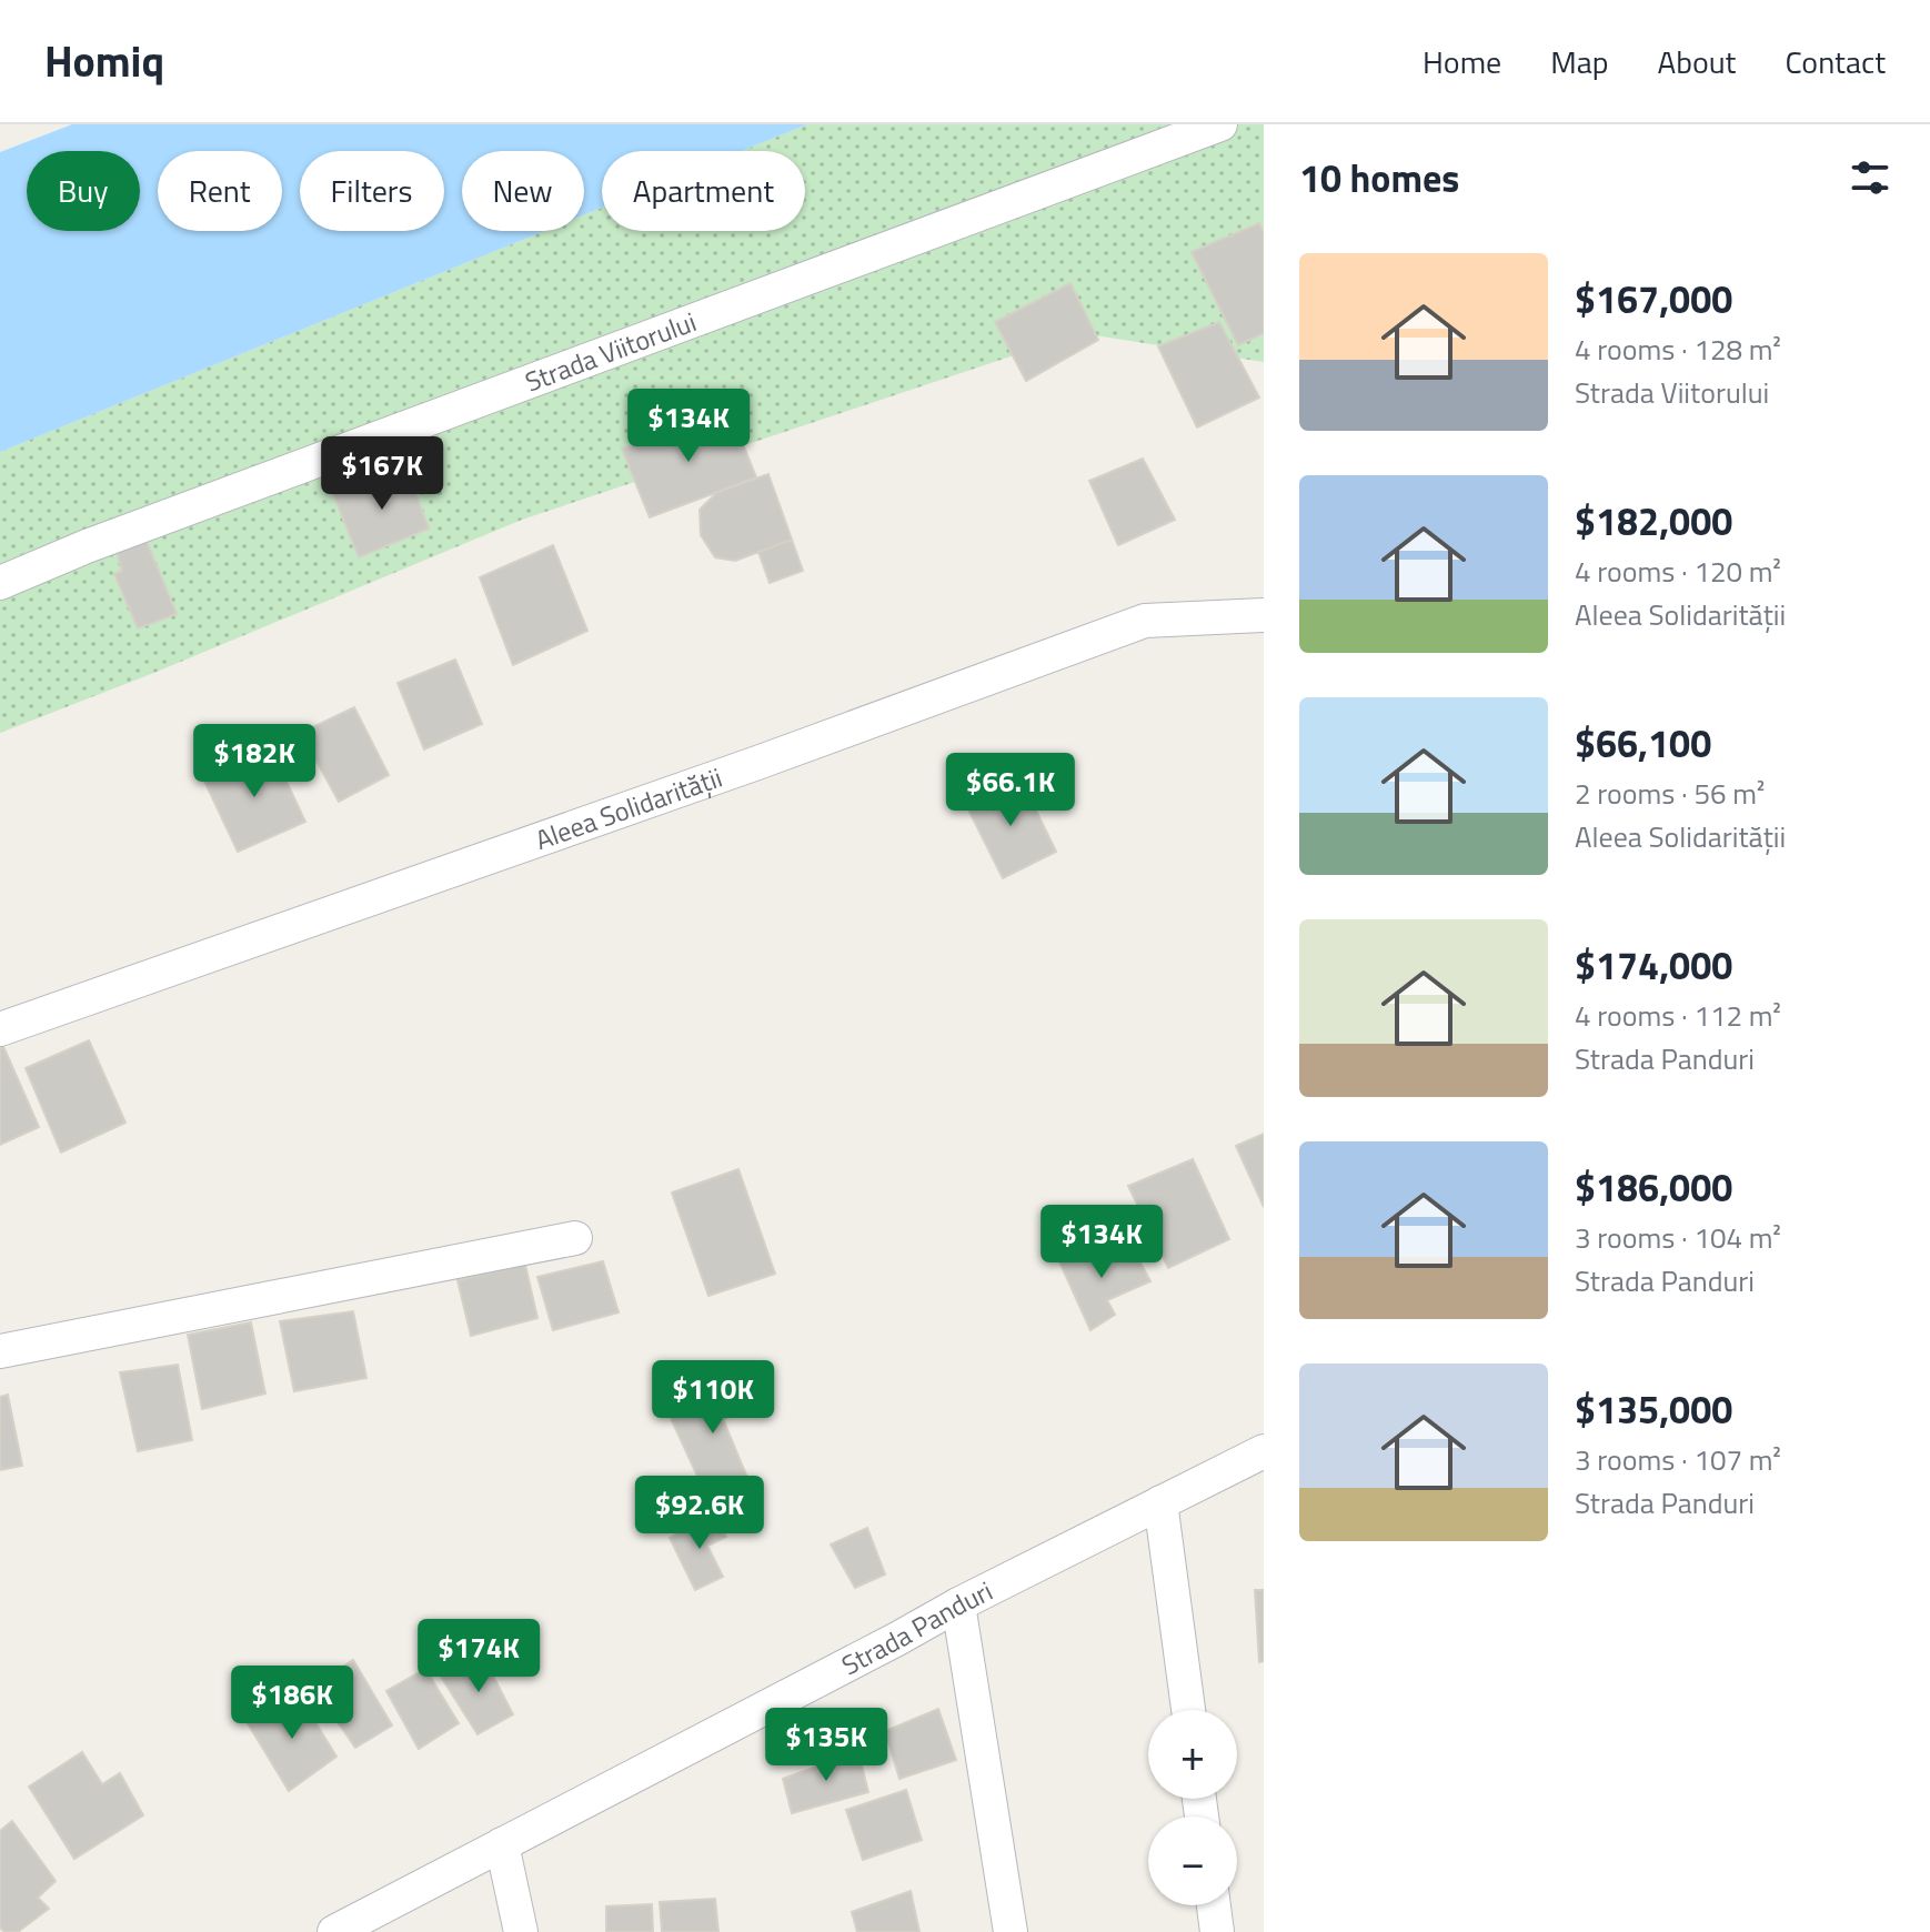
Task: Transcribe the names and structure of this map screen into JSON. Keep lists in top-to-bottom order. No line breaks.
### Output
{"streets":{"street":["Strada Viitorului","Aleea Solidarității","Strada Panduri"]},"page":{"header":"Homiq","nav":["Home","Map","About","Contact"],"heading":"10 homes","chip":["Buy","Rent","Filters","New","Apartment"],"list":[{"name":"$167,000","note":"4 rooms · 128 m² · Strada Viitorului"},{"name":"$182,000","note":"4 rooms · 120 m² · Aleea Solidarității"},{"name":"$66,100","note":"2 rooms · 56 m² · Aleea Solidarității"},{"name":"$174,000","note":"4 rooms · 112 m² · Strada Panduri"},{"name":"$186,000","note":"3 rooms · 104 m² · Strada Panduri"},{"name":"$135,000","note":"3 rooms · 107 m² · Strada Panduri"}],"price":["$134K","$167K","$182K","$66.1K","$134K","$110K","$92.6K","$174K","$186K","$135K"],"map_buttons":["+","−"]}}
